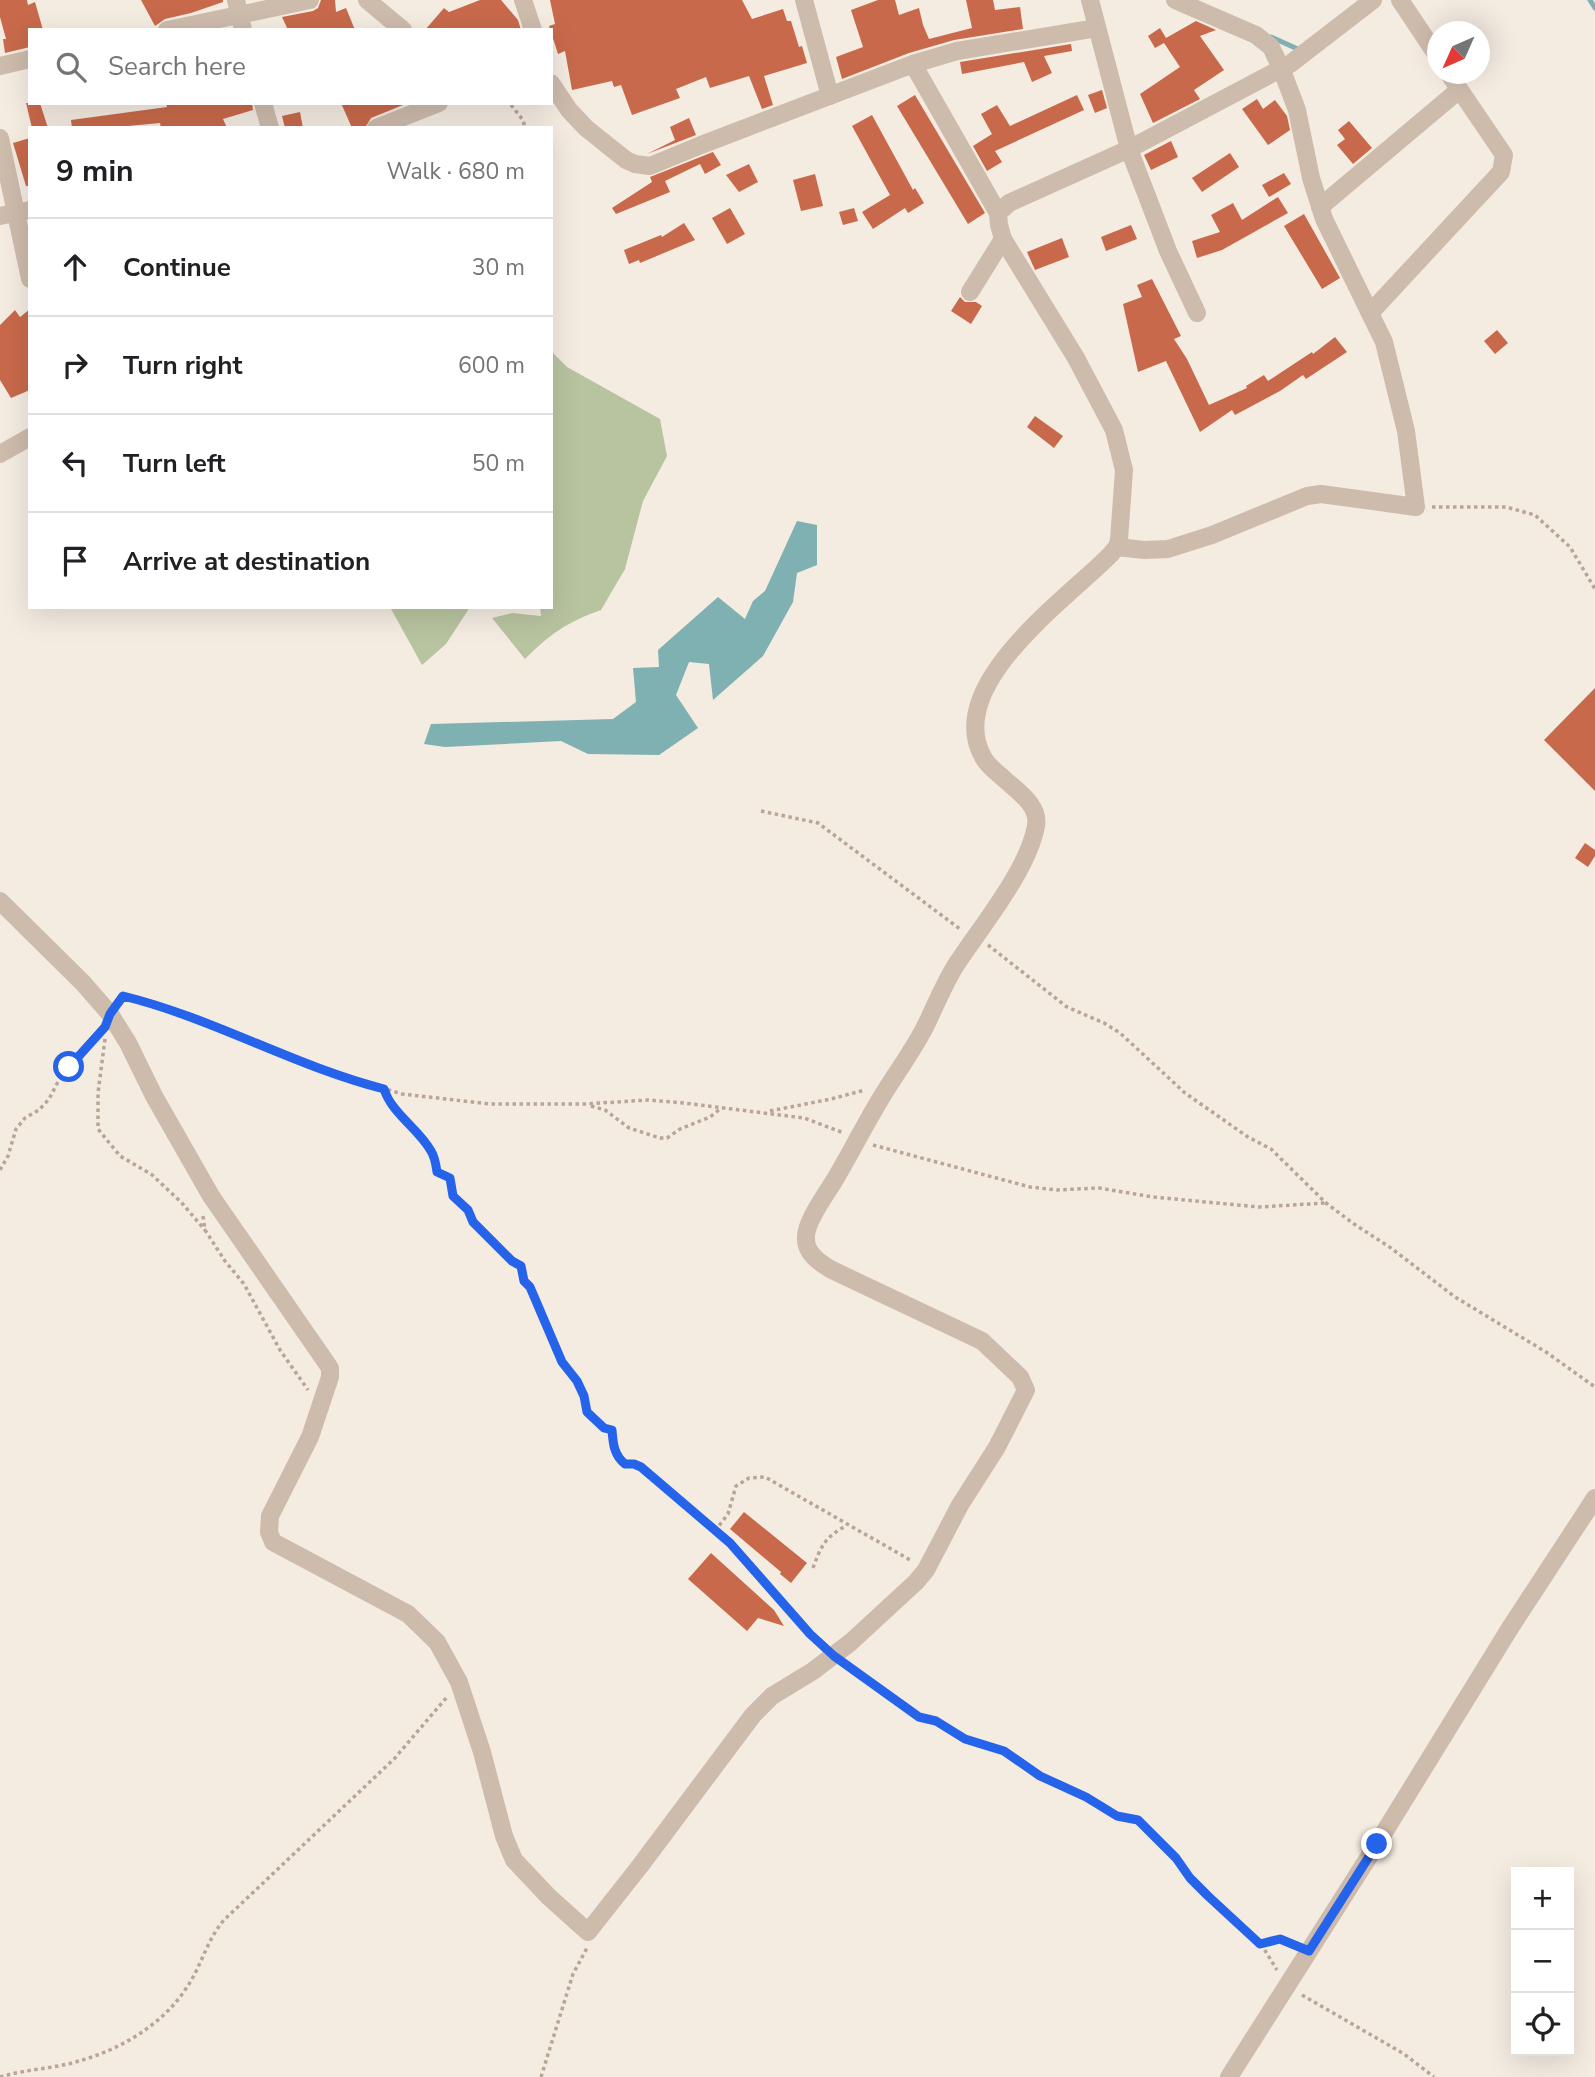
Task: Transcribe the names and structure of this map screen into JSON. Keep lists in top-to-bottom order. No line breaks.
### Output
{"north":"bottom left","page":{"search":"Search here","heading":["9 min","Walk · 680 m"],"list":[["Continue","30 m"],["Turn right","600 m"],["Turn left","50 m"],"Arrive at destination"],"map_buttons":["+","−"]}}
